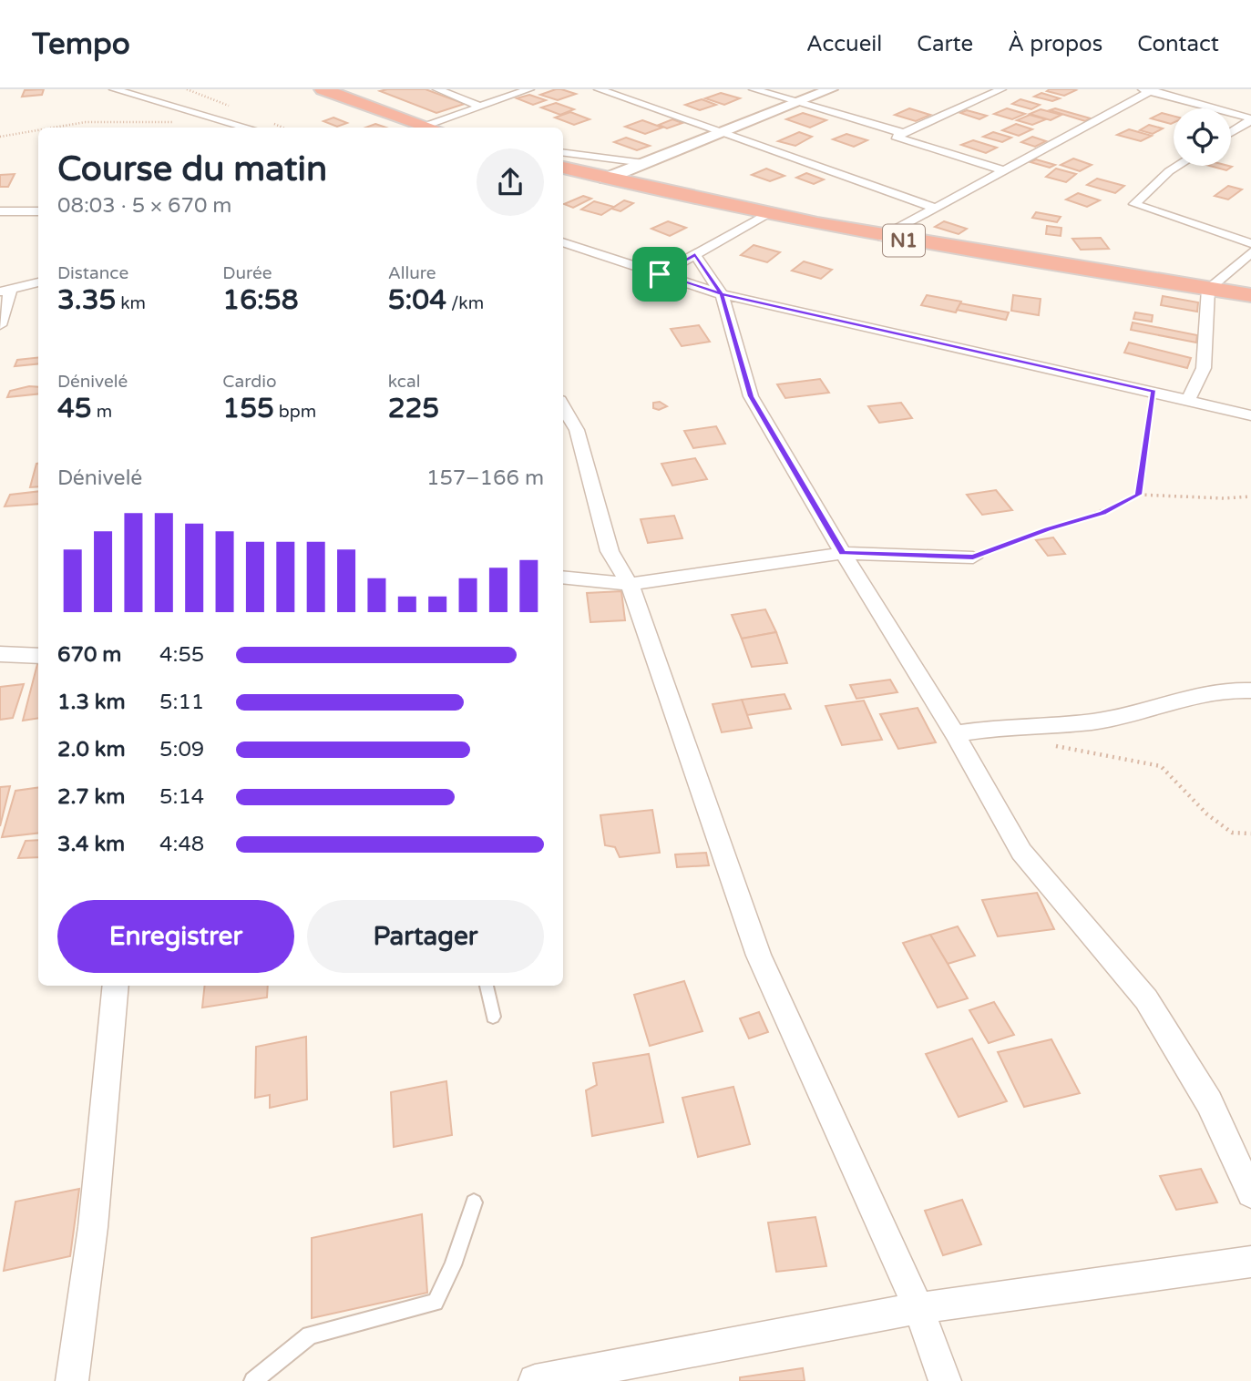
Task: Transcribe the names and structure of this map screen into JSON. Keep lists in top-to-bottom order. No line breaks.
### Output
{"streets":{"highway":["N1"]},"page":{"header":"Tempo","nav":["Accueil","Carte","À propos","Contact"],"heading":["Course du matin","08:03 · 5 × 670 m"],"stats":[["Distance","3.35 km"],["Durée","16:58"],["Allure","5:04 /km"],["Dénivelé","45 m"],["Cardio","155 bpm"],["kcal","225"]],"chart":["Dénivelé","157–166 m"],"list":[{"name":"670 m","note":"4:55"},{"name":"1.3 km","note":"5:11"},{"name":"2.0 km","note":"5:09"},{"name":"2.7 km","note":"5:14"},{"name":"3.4 km","note":"4:48"}],"buttons":["Enregistrer","Partager"]}}
